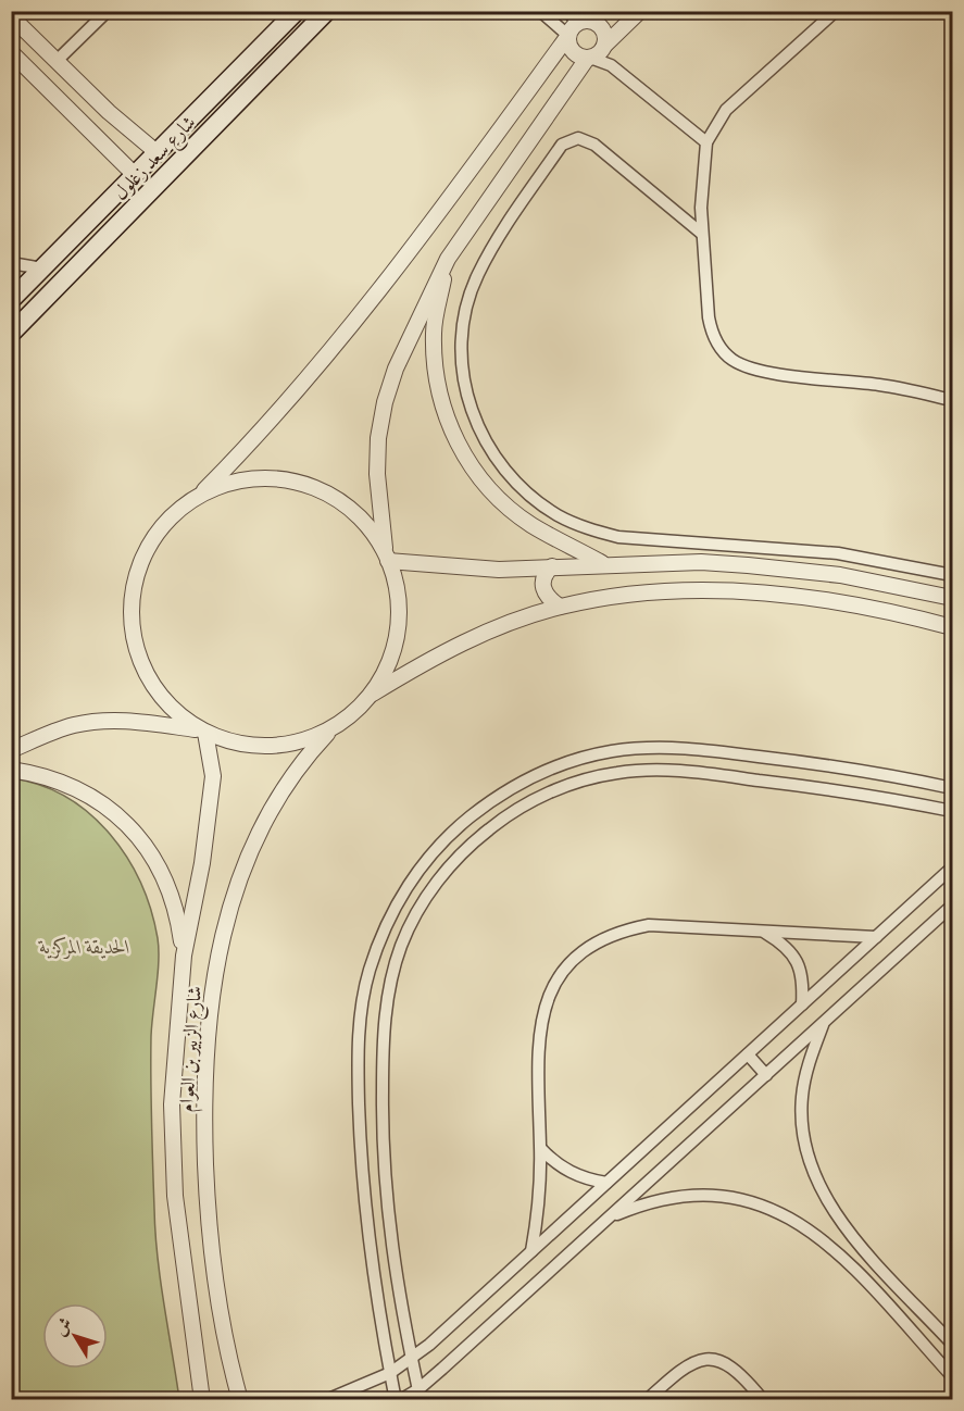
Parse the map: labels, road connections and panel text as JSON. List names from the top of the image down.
{
  "streets": {
    "main road": ["شارع سعد زغلول"],
    "street": ["شارع الزبير بن العوام"]
  },
  "parks": ["الحديقة المركزية"],
  "north": "top left"
}
